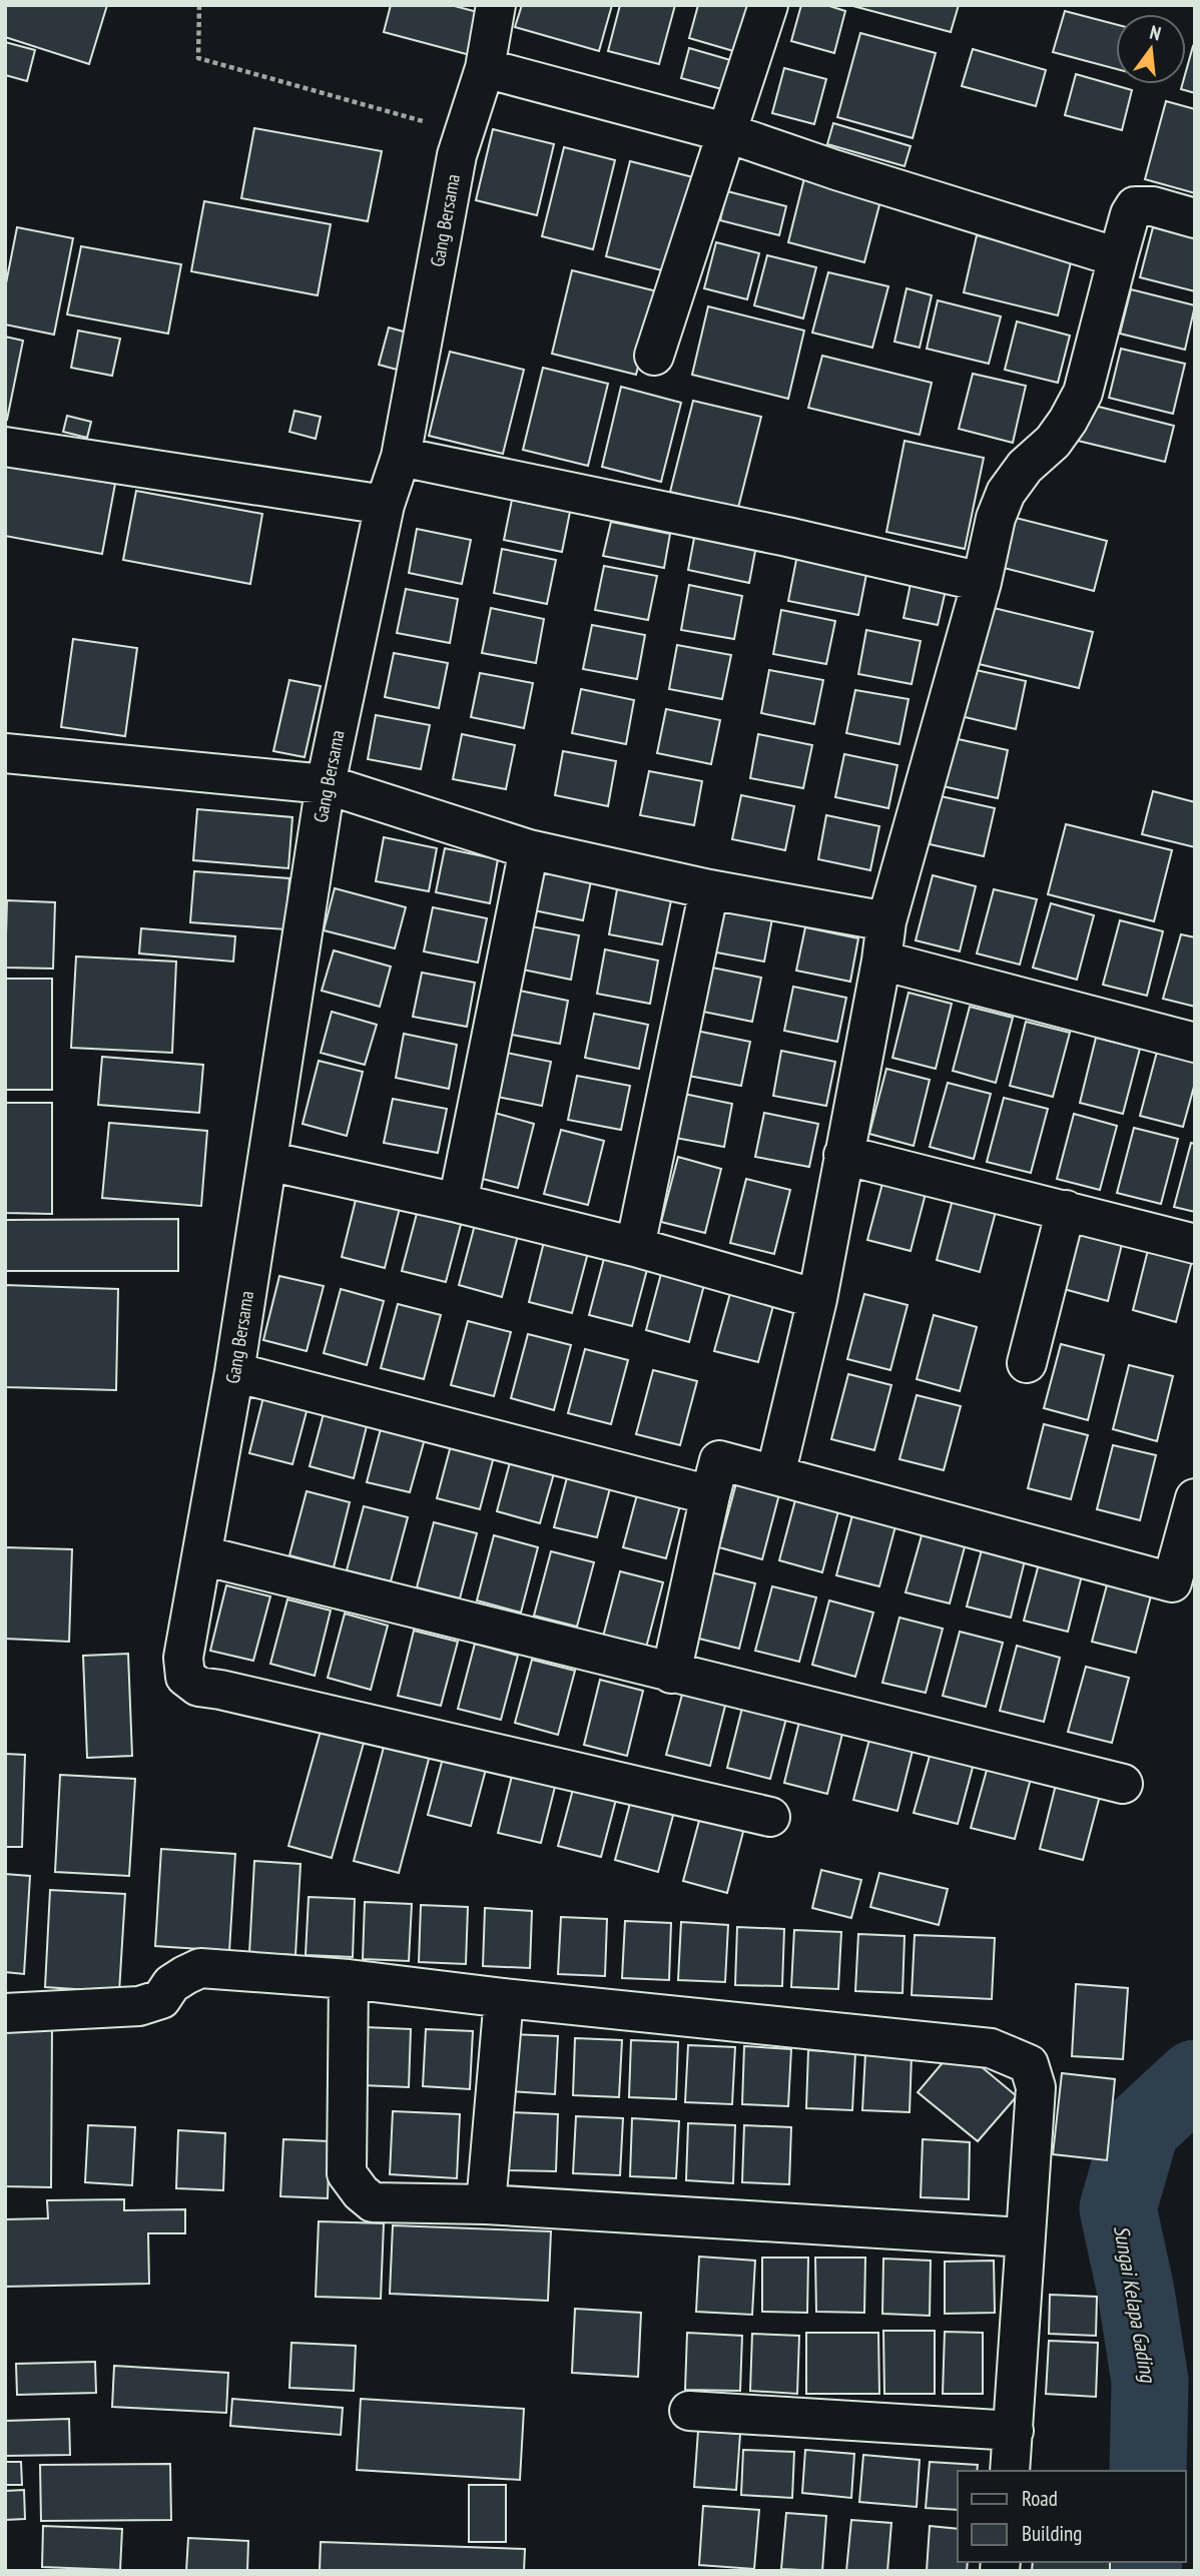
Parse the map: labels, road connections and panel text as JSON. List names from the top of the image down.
{
  "streets": {
    "street": ["Gang Bersama"]
  },
  "water": ["Sungai Kelapa Gading"],
  "legend": ["Road", "Building"],
  "north": "top"
}
